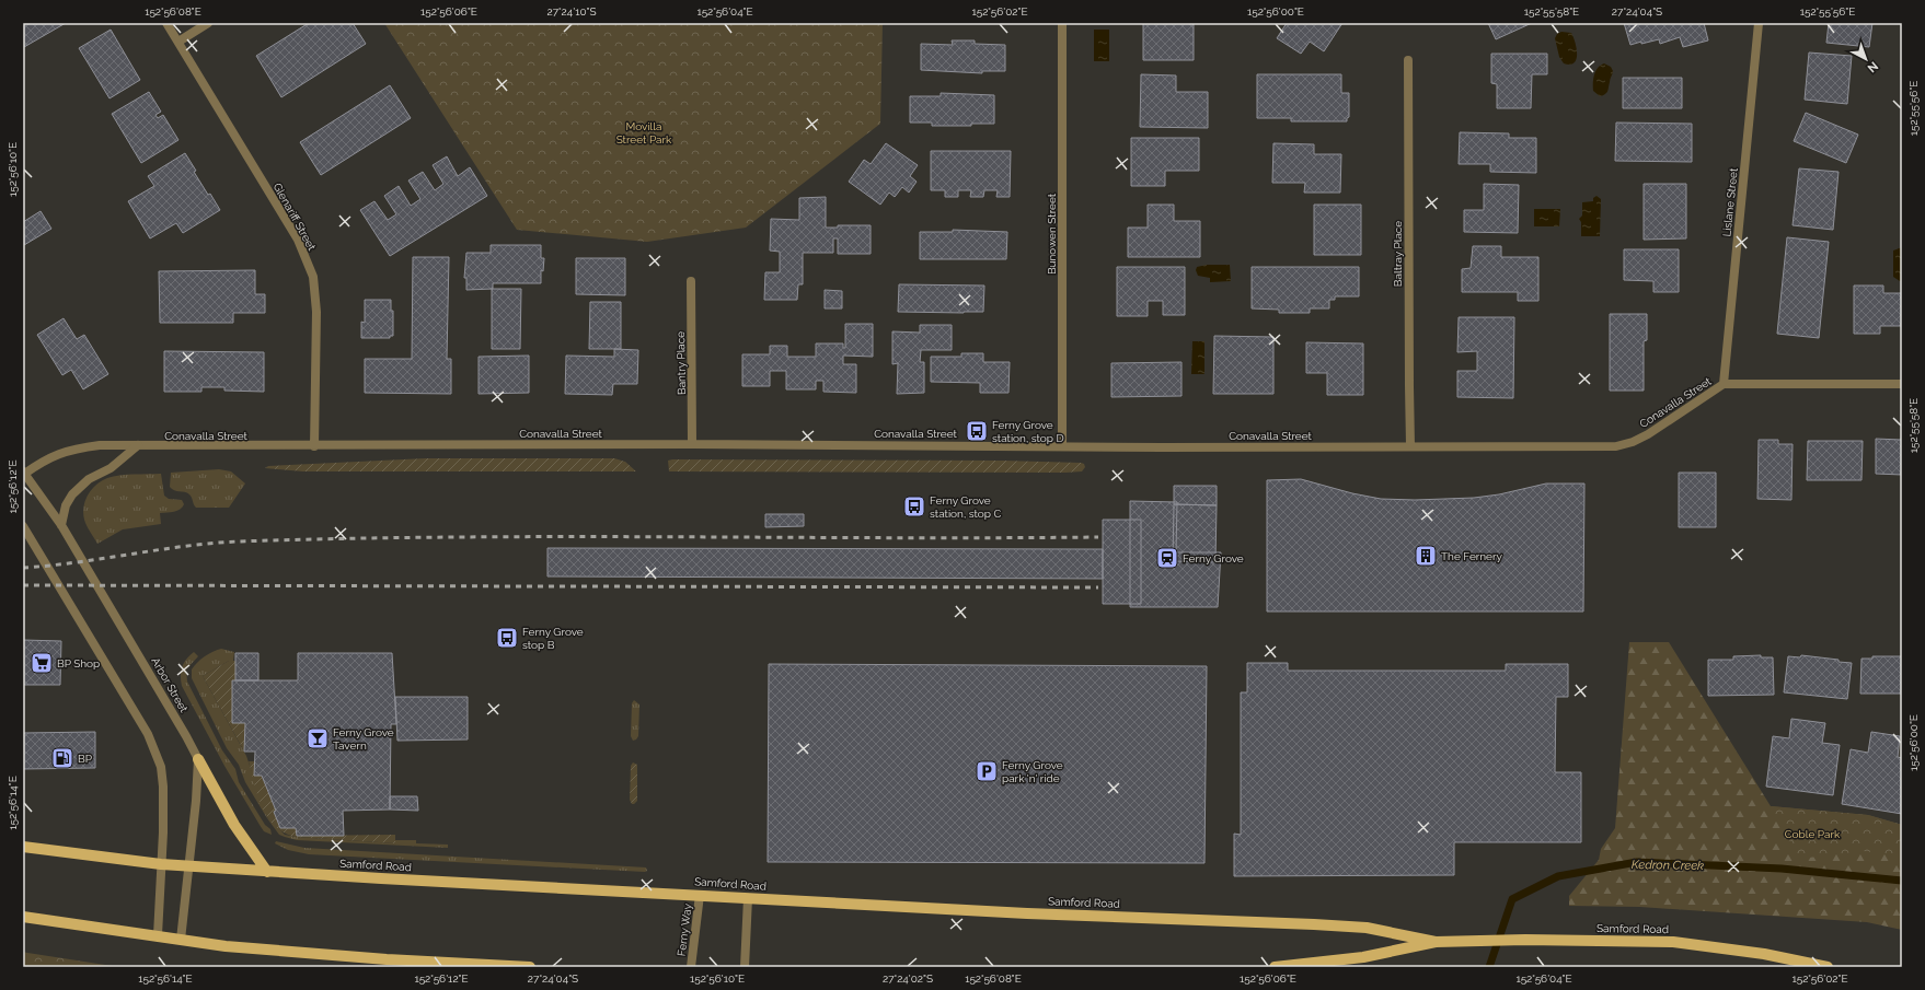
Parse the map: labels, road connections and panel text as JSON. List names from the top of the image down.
{
  "streets": {
    "main road": ["Samford Road"],
    "street": [
      "Lislane Street",
      "Glenariff Street",
      "Bunowen Street",
      "Baltray Place",
      "Bantry Place",
      "Conavalla Street",
      "Arbor Street",
      "Ferny Way"
    ]
  },
  "crossings": [
    ["Lislane Street", "Conavalla Street"],
    ["Glenariff Street", "Conavalla Street"],
    ["Bunowen Street", "Conavalla Street"],
    ["Baltray Place", "Conavalla Street"],
    ["Bantry Place", "Conavalla Street"],
    ["Conavalla Street", "Arbor Street"],
    ["Samford Road", "Ferny Way"]
  ],
  "water": ["Kedron Creek"],
  "parks": ["Movilla Street Park", "Coble Park"],
  "places": {
    "bus stop": ["Ferny Grove station, stop D", "Ferny Grove station, stop C", "Ferny Grove stop B"],
    "building": ["The Fernery"],
    "station": ["Ferny Grove"],
    "supermarket": ["BP Shop"],
    "bar": ["Ferny Grove Tavern"],
    "fuel station": ["BP"],
    "parking": ["Ferny Grove park 'n' ride"]
  },
  "north": "bottom right",
  "coordinates": [
    "152°56'08\"E",
    "152°56'06\"E",
    "27°24'10\"S",
    "152°56'04\"E",
    "152°56'02\"E",
    "152°56'00\"E",
    "152°55'58\"E",
    "27°24'04\"S",
    "152°55'56\"E",
    "152°56'10\"E",
    "152°56'12\"E",
    "152°56'14\"E",
    "27°24'02\"S"
  ]
}
